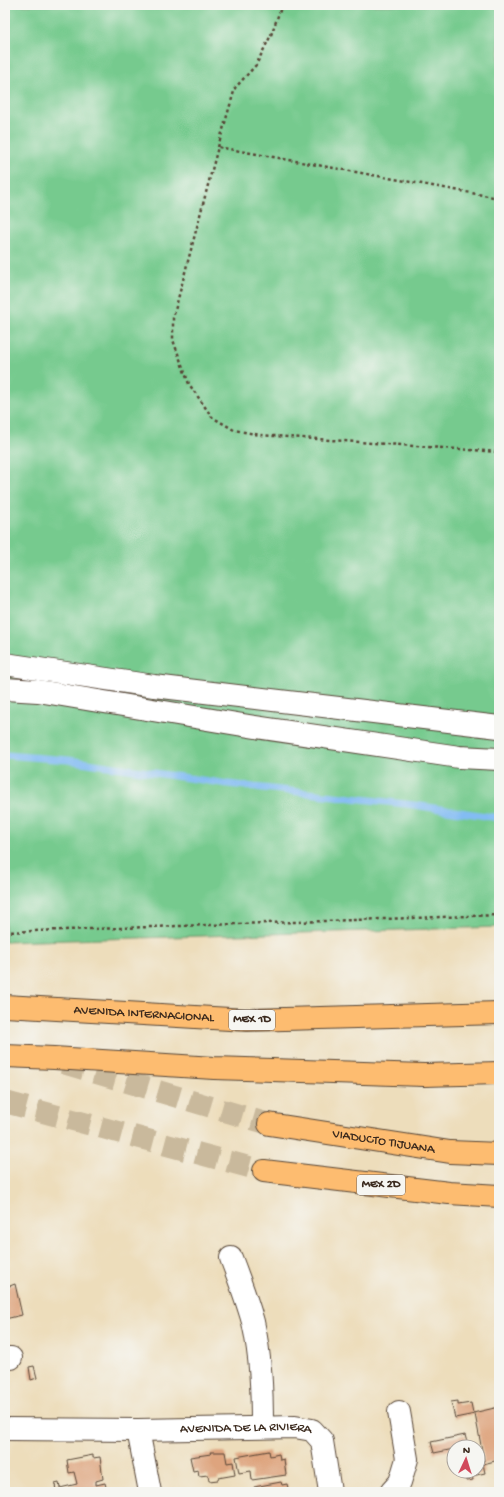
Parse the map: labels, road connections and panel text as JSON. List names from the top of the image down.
{
  "streets": {
    "highway": [
      "AVENIDA INTERNACIONAL",
      "MEX 1D",
      "VIADUCTO TIJUANA",
      "MEX 2D"
    ],
    "street": ["AVENIDA DE LA RIVIERA"]
  },
  "north": "top"
}
